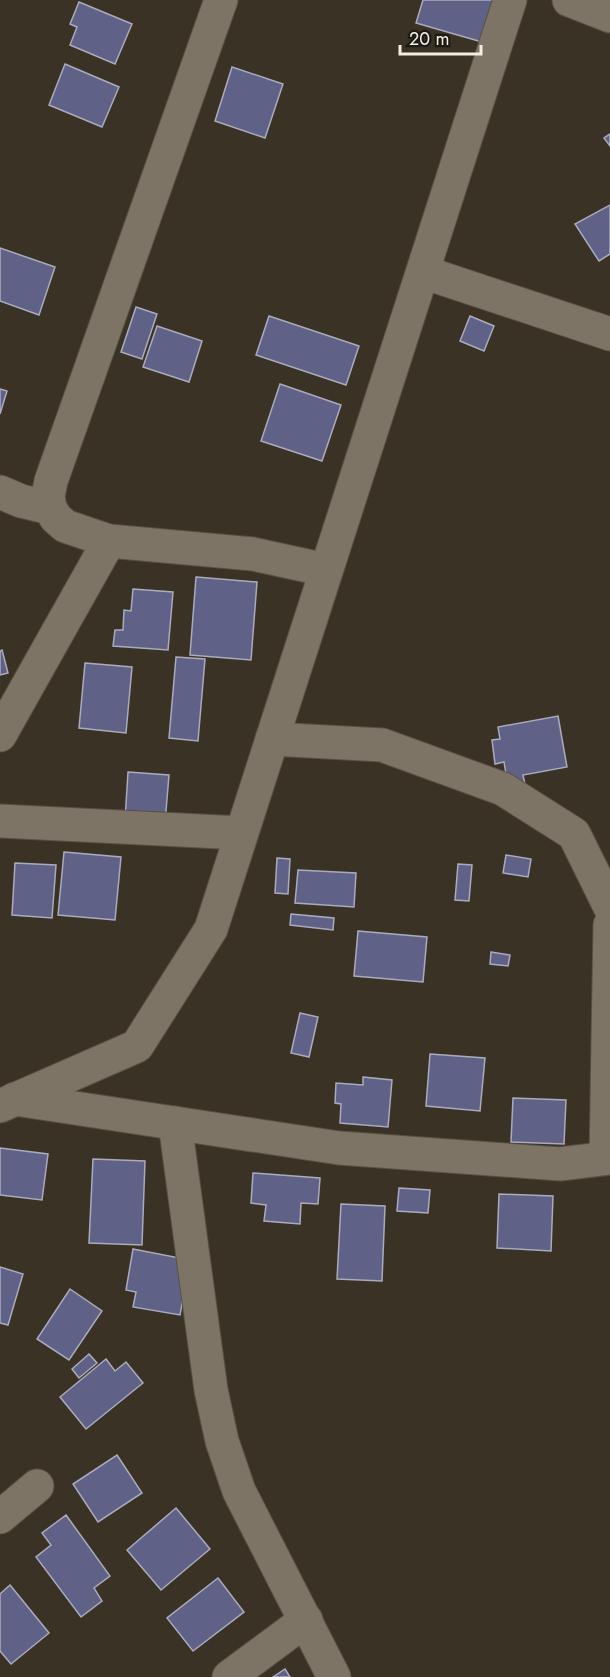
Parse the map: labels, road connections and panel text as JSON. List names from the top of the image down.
{
  "scale_bar": "20 m"
}
